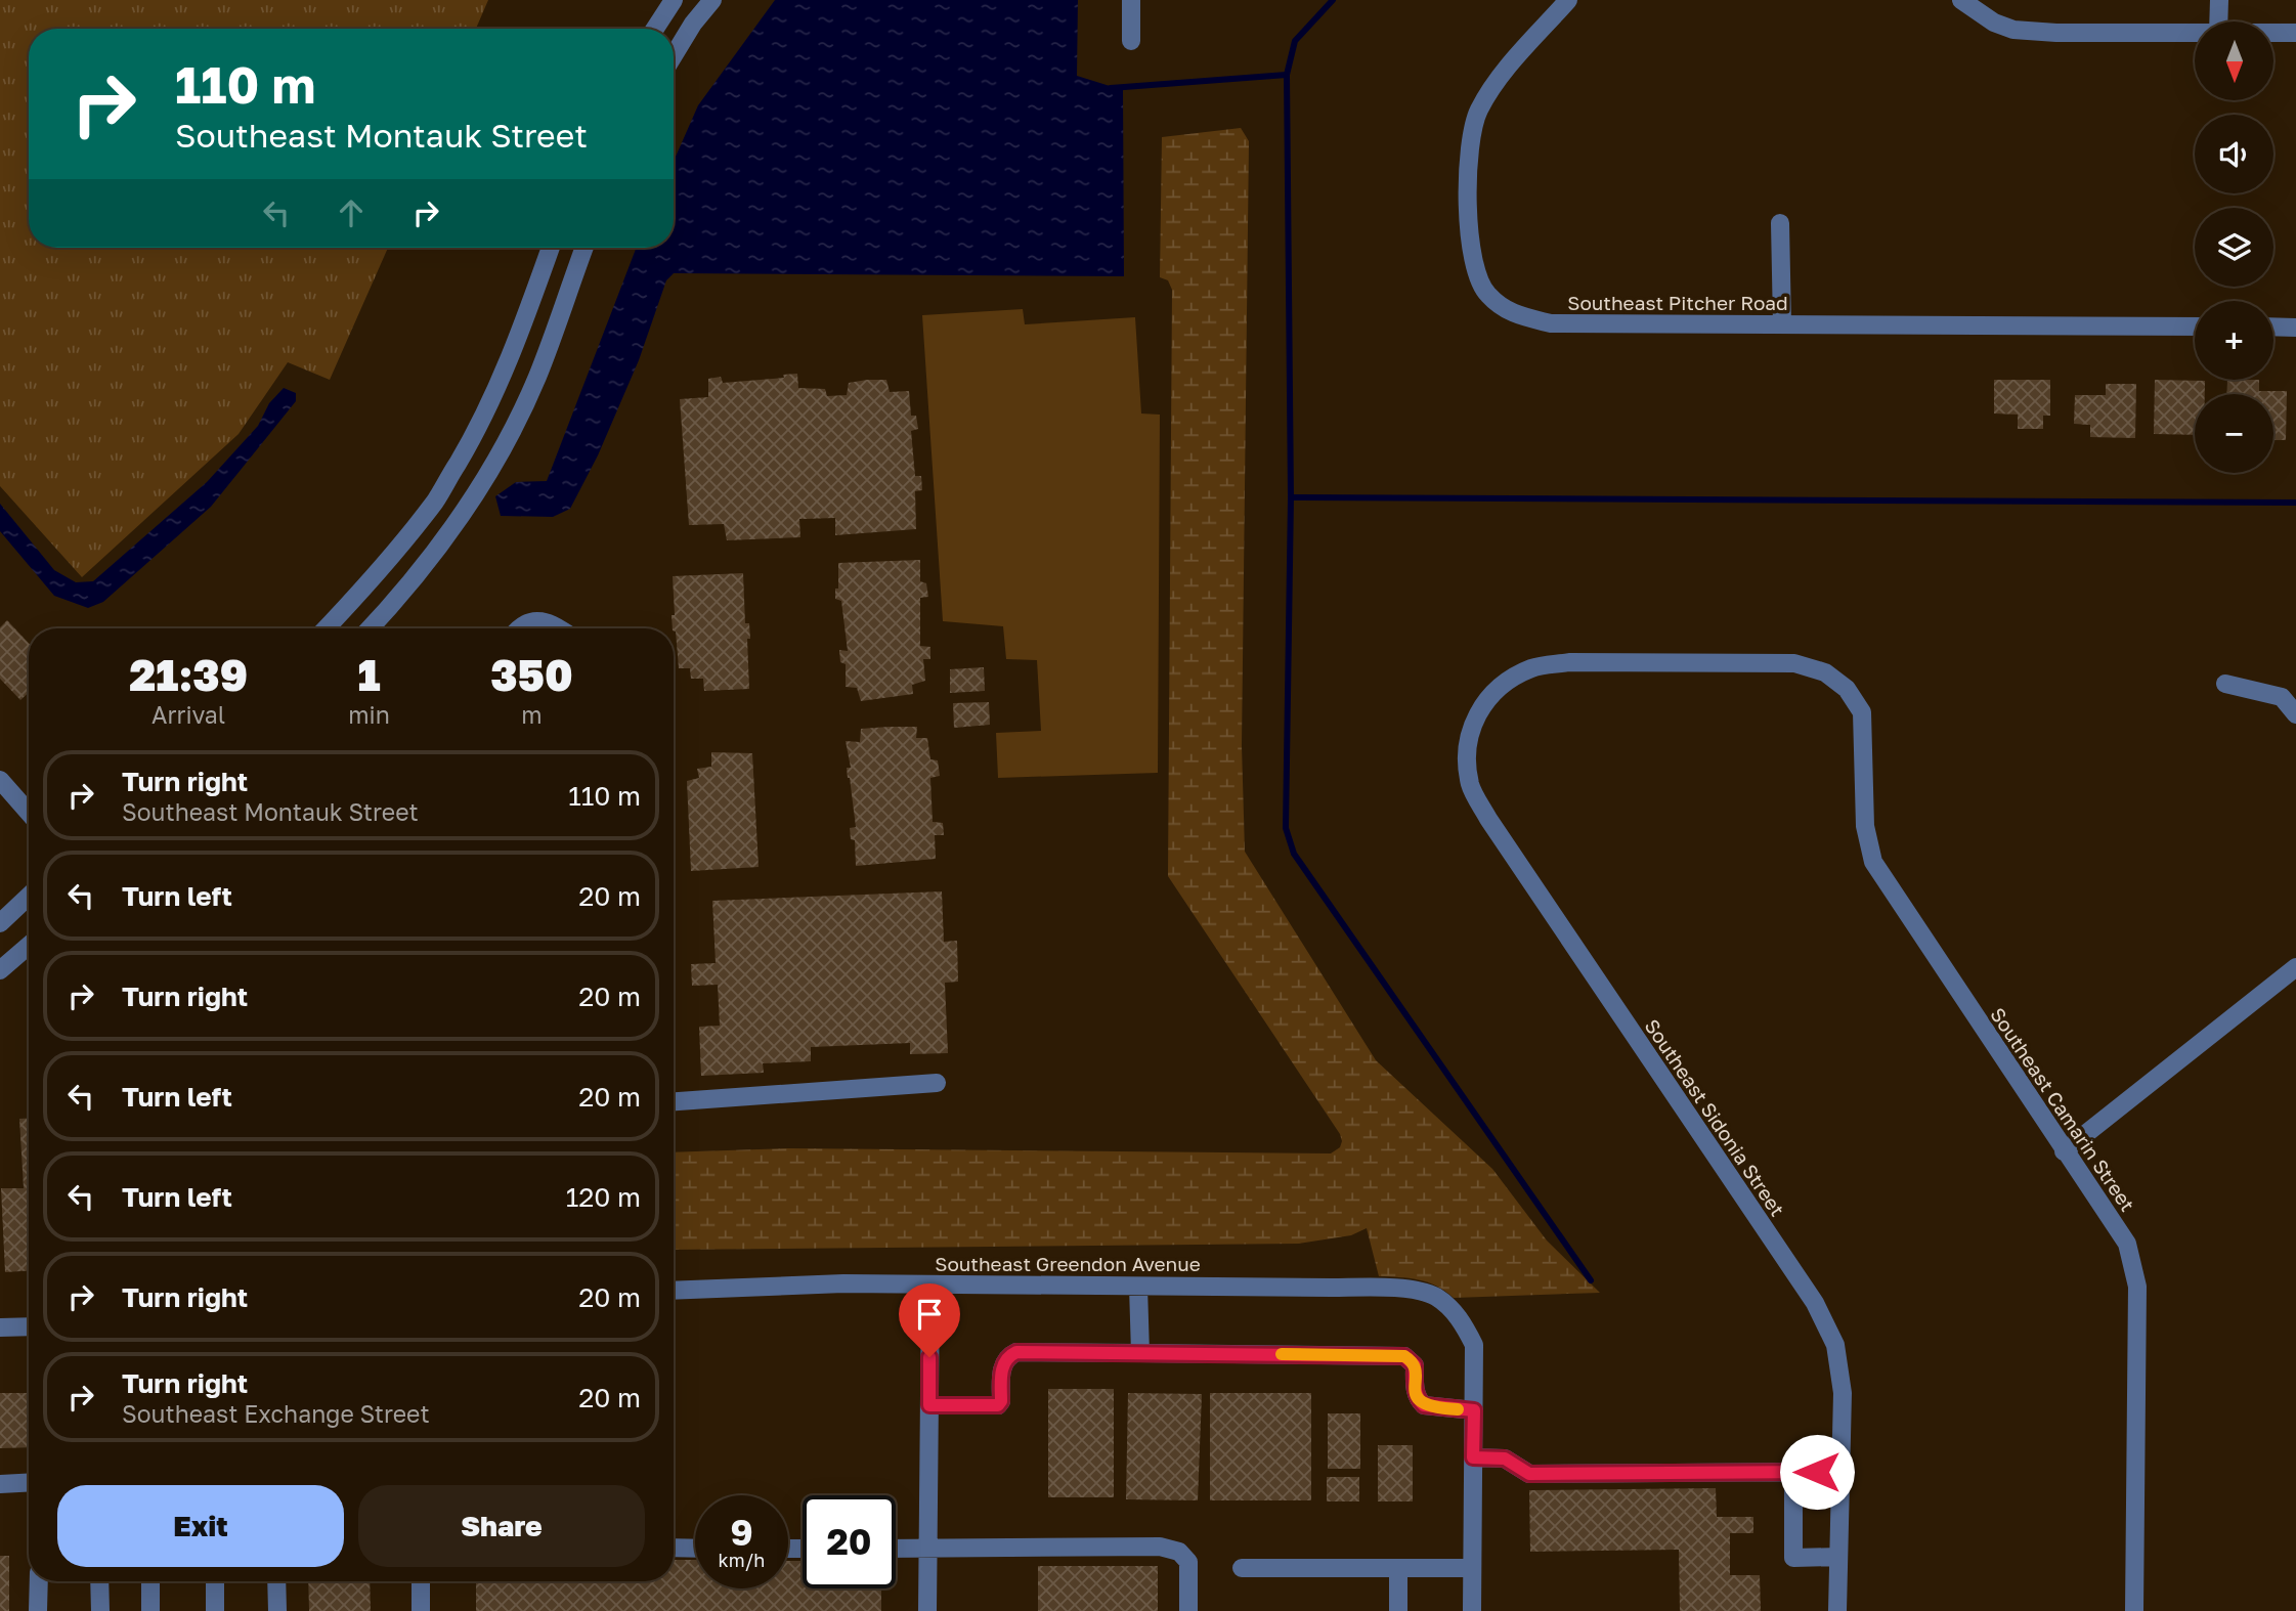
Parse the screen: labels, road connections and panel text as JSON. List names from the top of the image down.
{
  "streets": {
    "street": [
      "Southeast Pitcher Road",
      "Southeast Camarin Street",
      "Southeast Sidonia Street",
      "Southeast Greendon Avenue"
    ]
  },
  "crossings": [
    ["Southeast Camarin Street", "Southeast Sidonia Street"]
  ],
  "north": "bottom",
  "page": {
    "map_buttons": ["+", "−"],
    "turn": ["110 m", "Southeast Montauk Street"],
    "eta": [
      "21:39",
      "Arrival",
      "1",
      "min",
      "350",
      "m"
    ],
    "list": [
      {
        "name": "Turn right",
        "note": "Southeast Montauk Street",
        "value": "110 m"
      },
      {
        "name": "Turn left",
        "value": "20 m"
      },
      {
        "name": "Turn right",
        "value": "20 m"
      },
      {
        "name": "Turn left",
        "value": "20 m"
      },
      {
        "name": "Turn left",
        "value": "120 m"
      },
      {
        "name": "Turn right",
        "value": "20 m"
      },
      {
        "name": "Turn right",
        "note": "Southeast Exchange Street",
        "value": "20 m"
      }
    ],
    "buttons": ["Exit", "Share"],
    "speed": "9 km/h",
    "limit": "20"
  }
}
